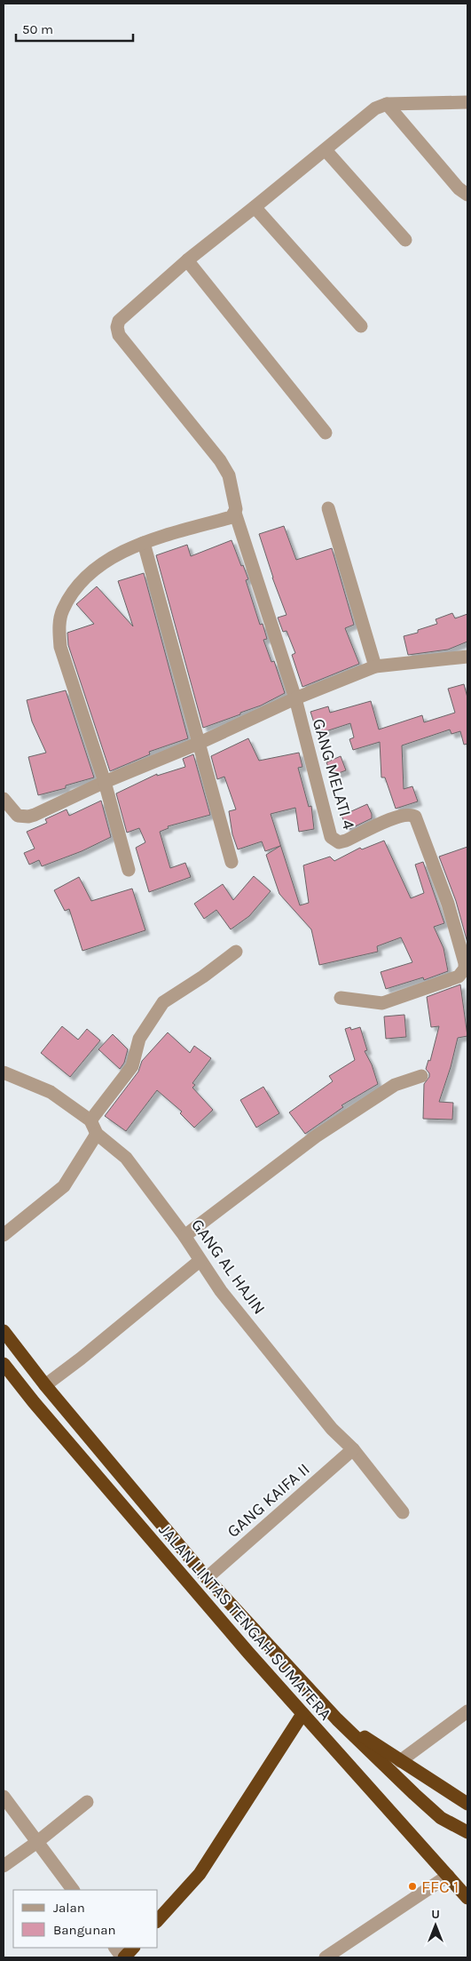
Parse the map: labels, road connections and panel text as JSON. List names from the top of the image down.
{
  "streets": {
    "highway": ["JALAN LINTAS TENGAH SUMATERA"],
    "street": ["GANG MELATI 4", "GANG AL HAJIN", "GANG KAIFA II"]
  },
  "crossings": [
    ["GANG AL HAJIN", "GANG KAIFA II"],
    ["GANG KAIFA II", "JALAN LINTAS TENGAH SUMATERA"]
  ],
  "places": ["FFC 1"],
  "legend": ["Jalan", "Bangunan"],
  "scale_bar": "50 m",
  "north": "top"
}
